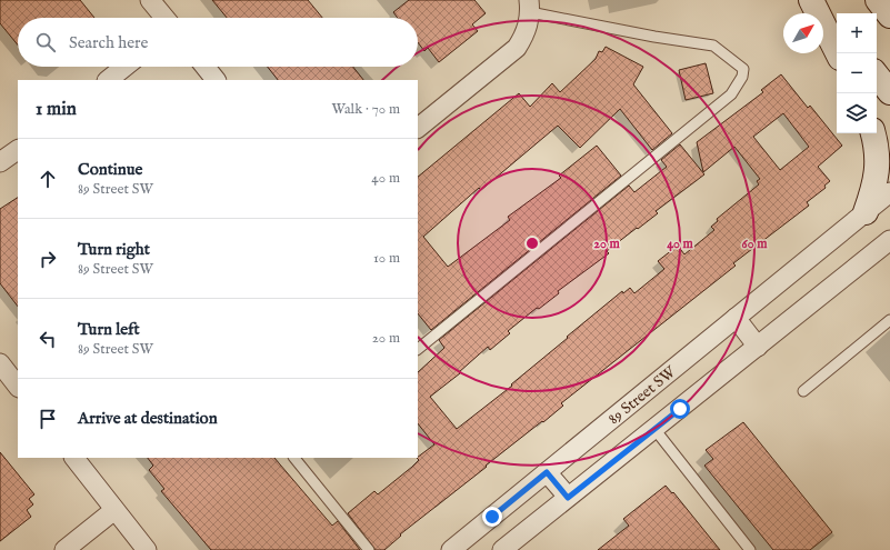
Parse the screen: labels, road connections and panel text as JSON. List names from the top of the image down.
{
  "streets": {
    "street": ["89 Street SW"]
  },
  "north": "top right",
  "page": {
    "map_buttons": ["+", "−"],
    "search": "Search here",
    "heading": ["1 min", "Walk · 70 m"],
    "list": [
      ["Continue", "89 Street SW", "40 m"],
      ["Turn right", "89 Street SW", "10 m"],
      ["Turn left", "89 Street SW", "20 m"],
      "Arrive at destination"
    ]
  },
  "rings": ["20 m", "40 m", "60 m"]
}
